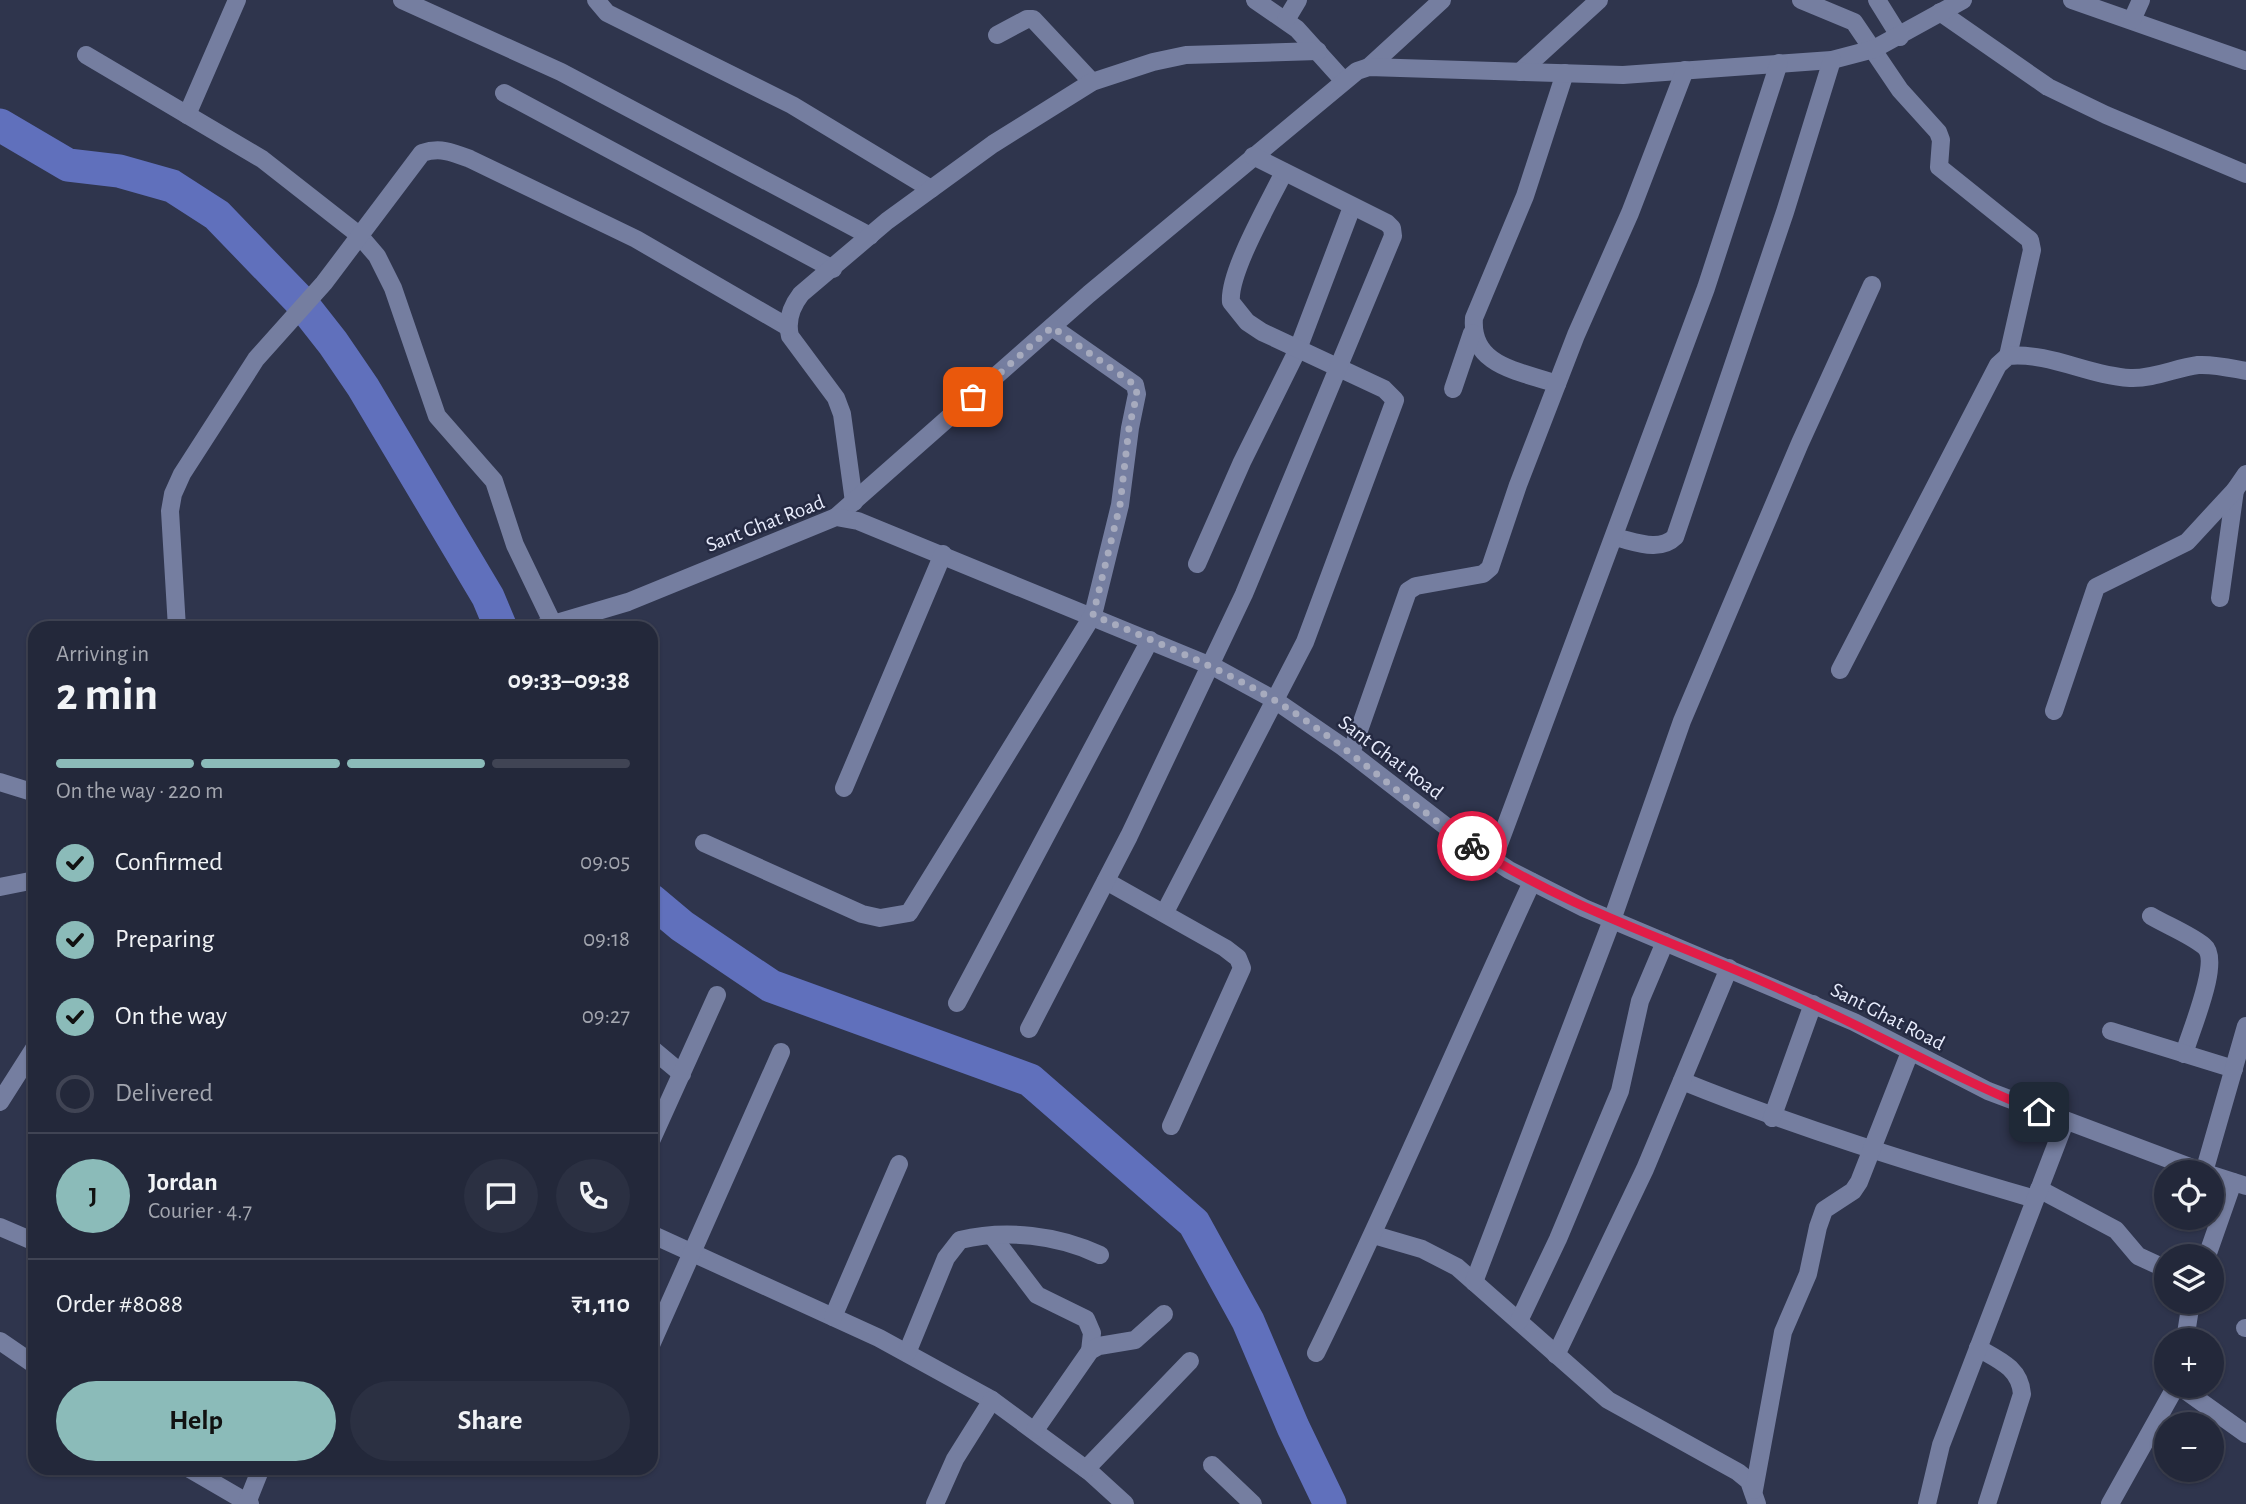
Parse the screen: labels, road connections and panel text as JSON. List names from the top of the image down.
{
  "streets": {
    "street": ["Sant Ghat Road"]
  },
  "page": {
    "heading": ["2 min", "Arriving in", "09:33–09:38"],
    "panel": [
      "Jordan",
      "Courier · 4.7",
      "Order #8088",
      "₹1,110"
    ],
    "bar": "On the way · 220 m",
    "list": [
      ["Confirmed", "09:05"],
      ["Preparing", "09:18"],
      ["On the way", "09:27"],
      "Delivered"
    ],
    "round": "J",
    "map_buttons": ["+", "−"],
    "buttons": ["Help", "Share"]
  }
}
